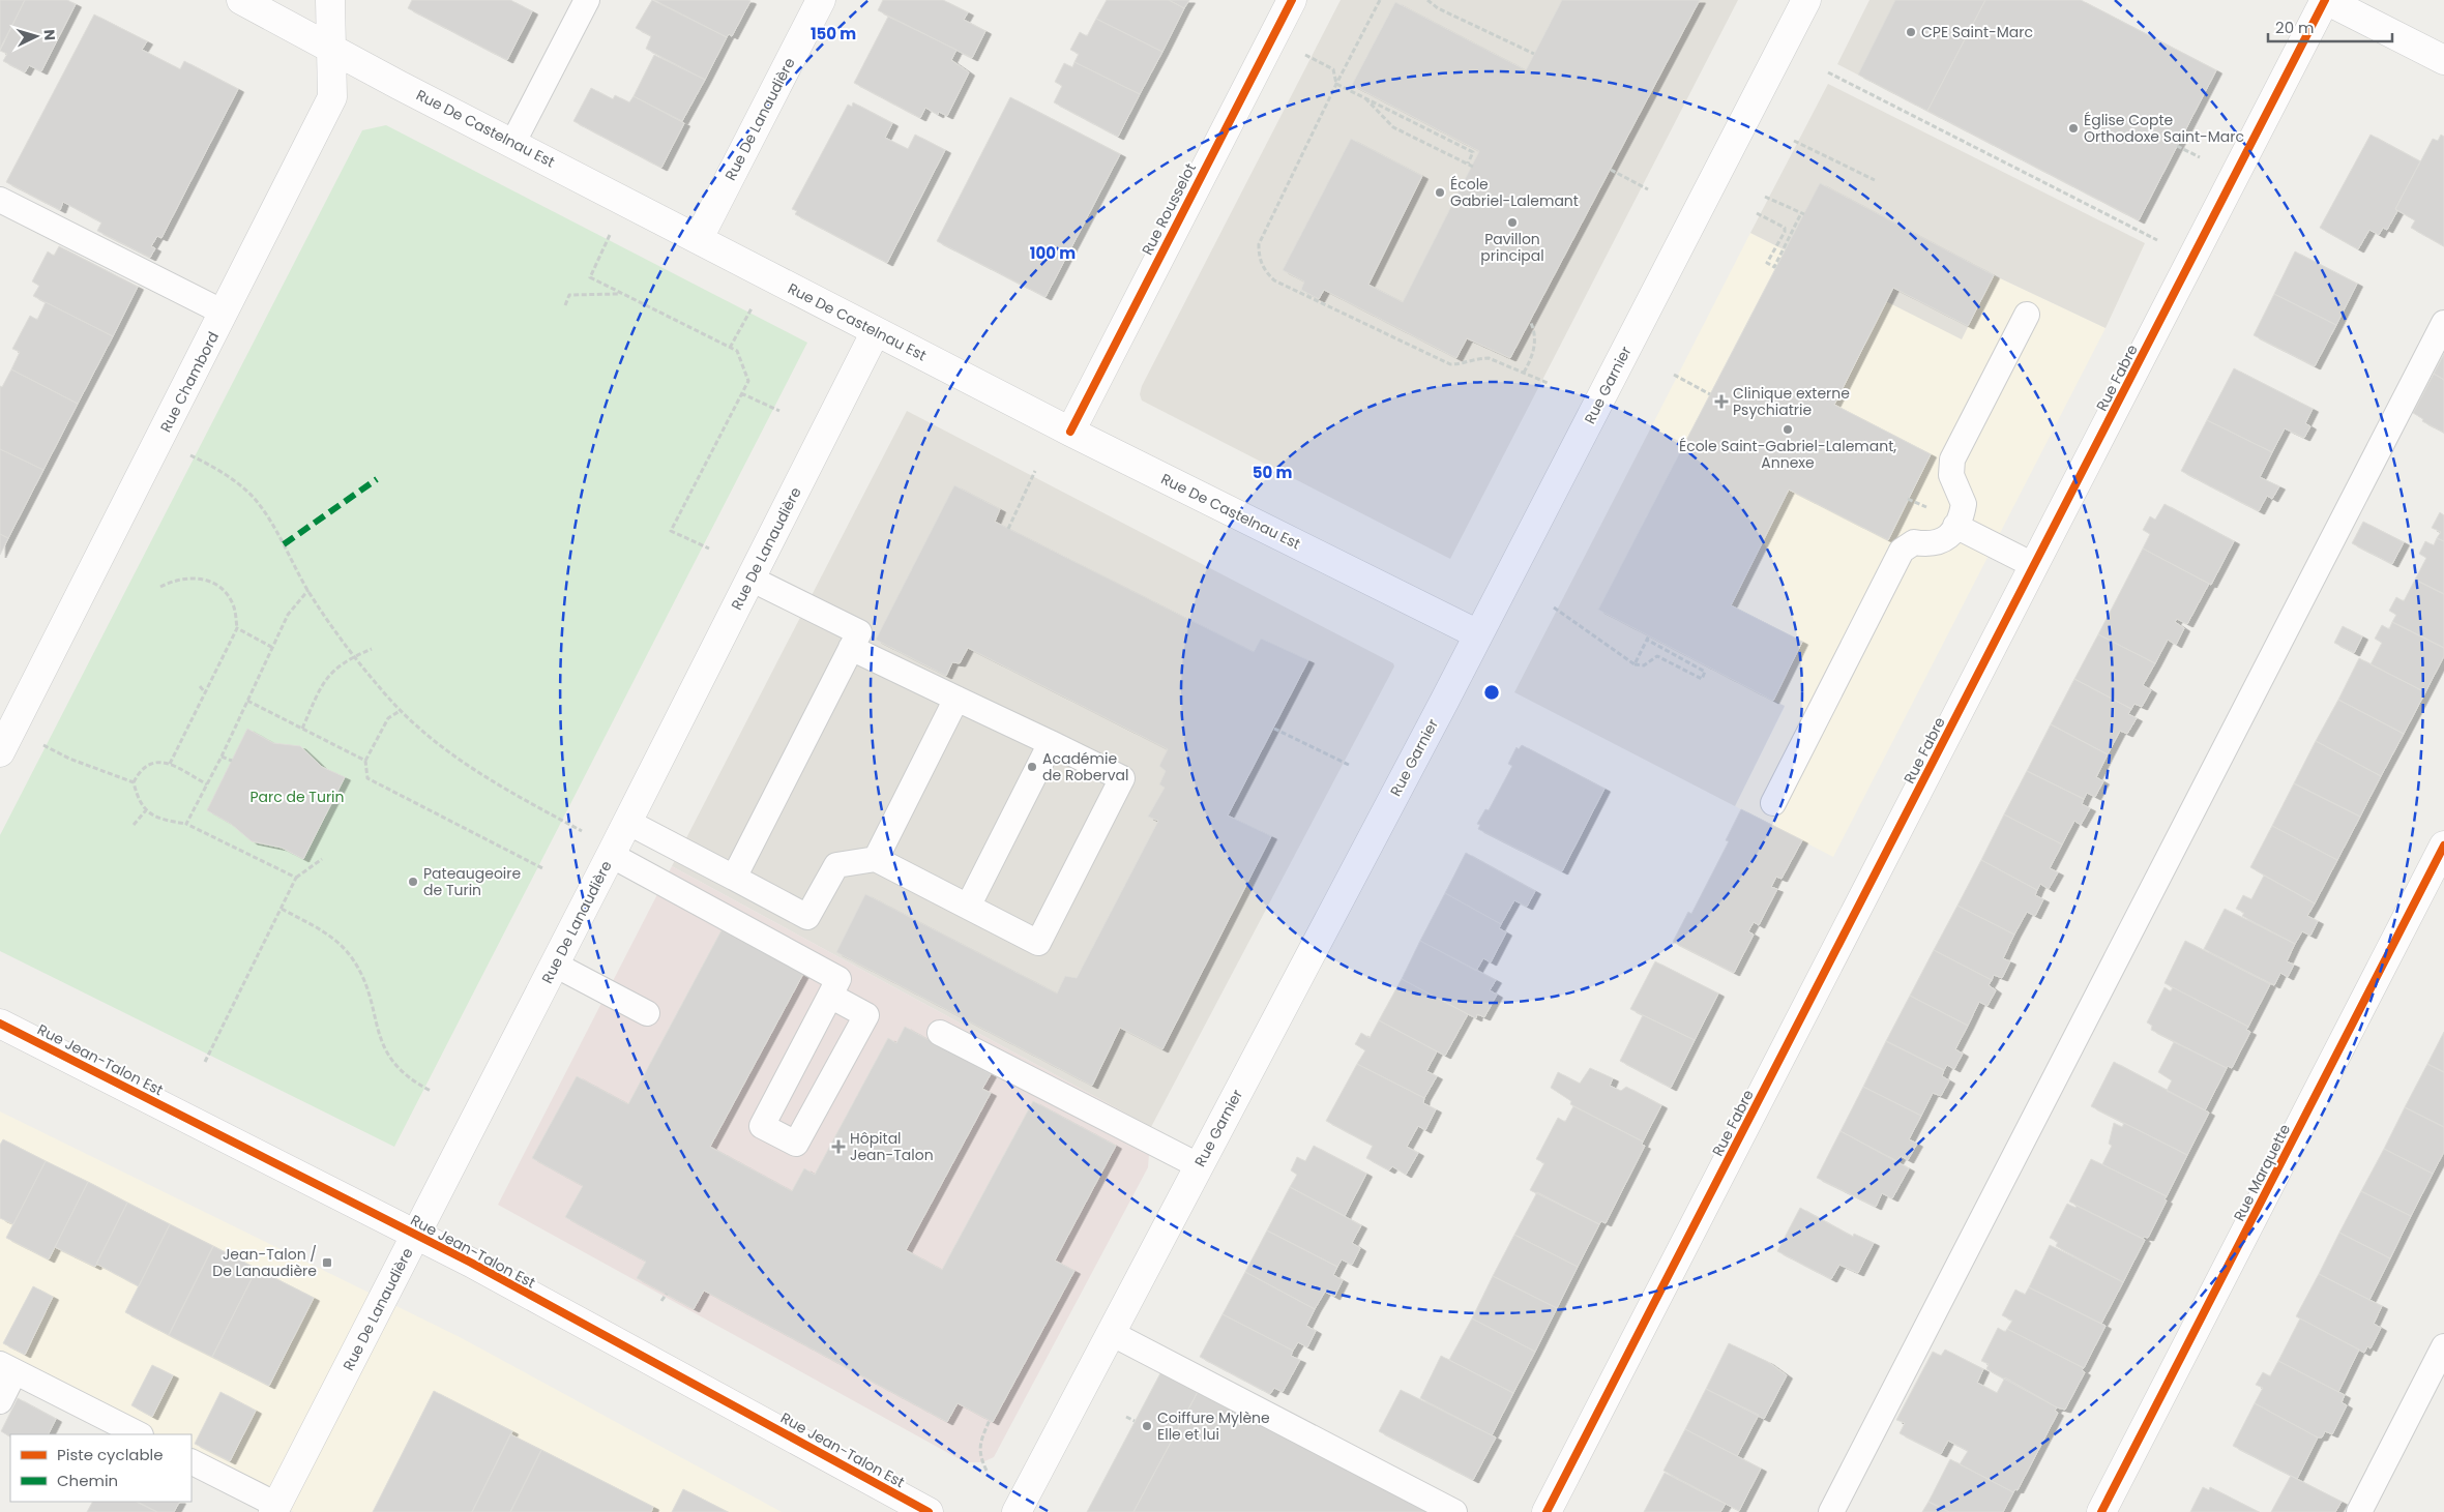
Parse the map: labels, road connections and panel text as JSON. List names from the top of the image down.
{
  "streets": {
    "street": [
      "Rue De Lanaudière",
      "Rue De Castelnau Est",
      "Rue Rousselot",
      "Rue Fabre",
      "Rue Chambord",
      "Rue Garnier",
      "Rue Jean-Talon Est",
      "Rue Marquette"
    ]
  },
  "crossings": [
    ["Rue De Lanaudière", "Rue De Castelnau Est"],
    ["Rue De Lanaudière", "Rue Jean-Talon Est"],
    ["Rue De Castelnau Est", "Rue Rousselot"],
    ["Rue De Castelnau Est", "Rue Chambord"],
    ["Rue De Castelnau Est", "Rue Garnier"]
  ],
  "parks": ["Parc de Turin"],
  "places": {
    "other": [
      "CPE Saint-Marc",
      "Église Copte Orthodoxe Saint-Marc",
      "École Gabriel-Lalemant",
      "Pavillon principal",
      "École Saint-Gabriel-Lalemant, Annexe",
      "Académie de Roberval",
      "Pateaugeoire de Turin",
      "Coiffure Mylène Elle et lui"
    ],
    "health": ["Clinique externe Psychiatrie", "Hôpital Jean-Talon"],
    "transit": ["Jean-Talon / De Lanaudière"]
  },
  "legend": ["Piste cyclable", "Chemin"],
  "scale_bar": "20 m",
  "north": "right",
  "rings": ["150 m", "100 m", "50 m"]
}
